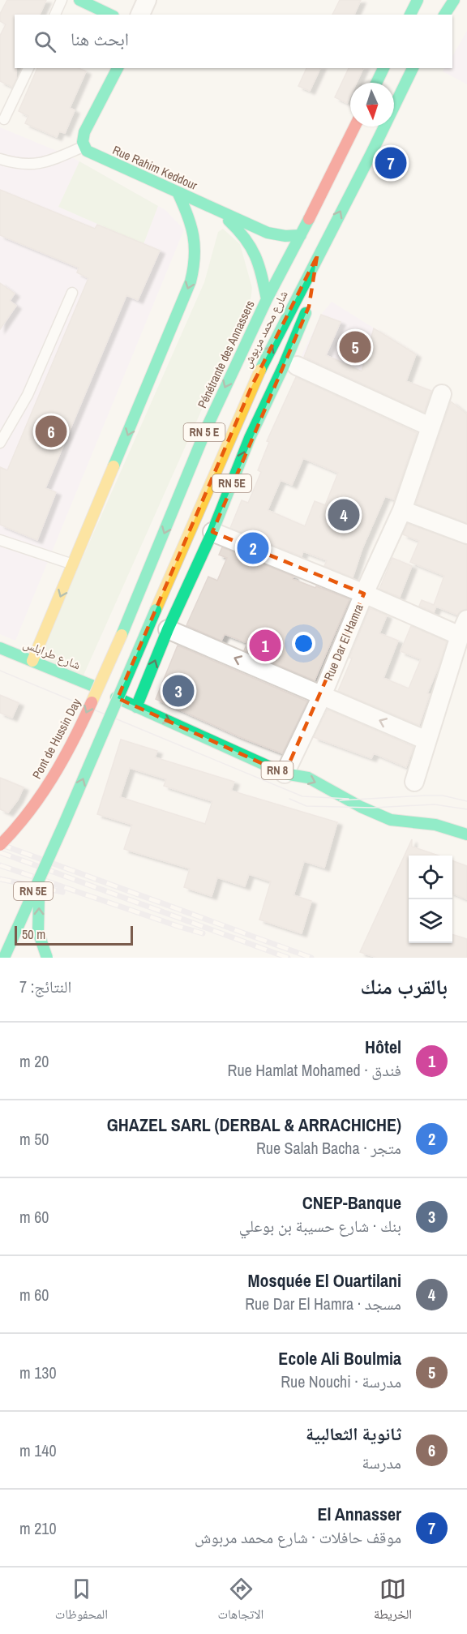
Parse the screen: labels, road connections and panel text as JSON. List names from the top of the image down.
{
  "streets": {
    "main road": [
      "Rue Rahim Keddour",
      "شارع محمد مربوش",
      "Pénétrante des Annassers",
      "RN 5 E",
      "RN 5E",
      "شارع طرابلس",
      "Pont de Hussin Day",
      "RN 8"
    ],
    "street": ["Rue Dar El Hamra"]
  },
  "crossings": [
    ["Rue Rahim Keddour", "Pénétrante des Annassers"],
    ["شارع محمد مربوش", "RN 5E"],
    ["Pénétrante des Annassers", "Pont de Hussin Day"],
    ["RN 5E", "شارع طرابلس"],
    ["RN 5E", "RN 8"],
    ["Rue Dar El Hamra", "RN 8"],
    ["شارع طرابلس", "RN 8"]
  ],
  "scale_bar": "50 m",
  "north": "bottom",
  "page": {
    "search": "ابحث هنا",
    "pins": [
      "7",
      "5",
      "6",
      "4",
      "2",
      "1",
      "3"
    ],
    "scale": "50 m",
    "heading": ["بالقرب منك", "النتائج: 7"],
    "list": [
      {
        "mark": "1",
        "name": "Hôtel",
        "note": "فندق · Rue Hamlat Mohamed",
        "value": "20 m"
      },
      {
        "mark": "2",
        "name": "GHAZEL SARL (DERBAL & ARRACHICHE)",
        "note": "متجر · Rue Salah Bacha",
        "value": "50 m"
      },
      {
        "mark": "3",
        "name": "CNEP-Banque",
        "note": "بنك · شارع حسيبة بن بوعلي",
        "value": "60 m"
      },
      {
        "mark": "4",
        "name": "Mosquée El Ouartilani",
        "note": "مسجد · Rue Dar El Hamra",
        "value": "60 m"
      },
      {
        "mark": "5",
        "name": "Ecole Ali Boulmia",
        "note": "مدرسة · Rue Nouchi",
        "value": "130 m"
      },
      {
        "mark": "6",
        "name": "ثانوية الثعالبية",
        "note": "مدرسة",
        "value": "140 m"
      },
      {
        "mark": "7",
        "name": "El Annasser",
        "note": "موقف حافلات · شارع محمد مربوش",
        "value": "210 m"
      }
    ],
    "nav": ["الخريطة", "الاتجاهات", "المحفوظات"]
  }
}
